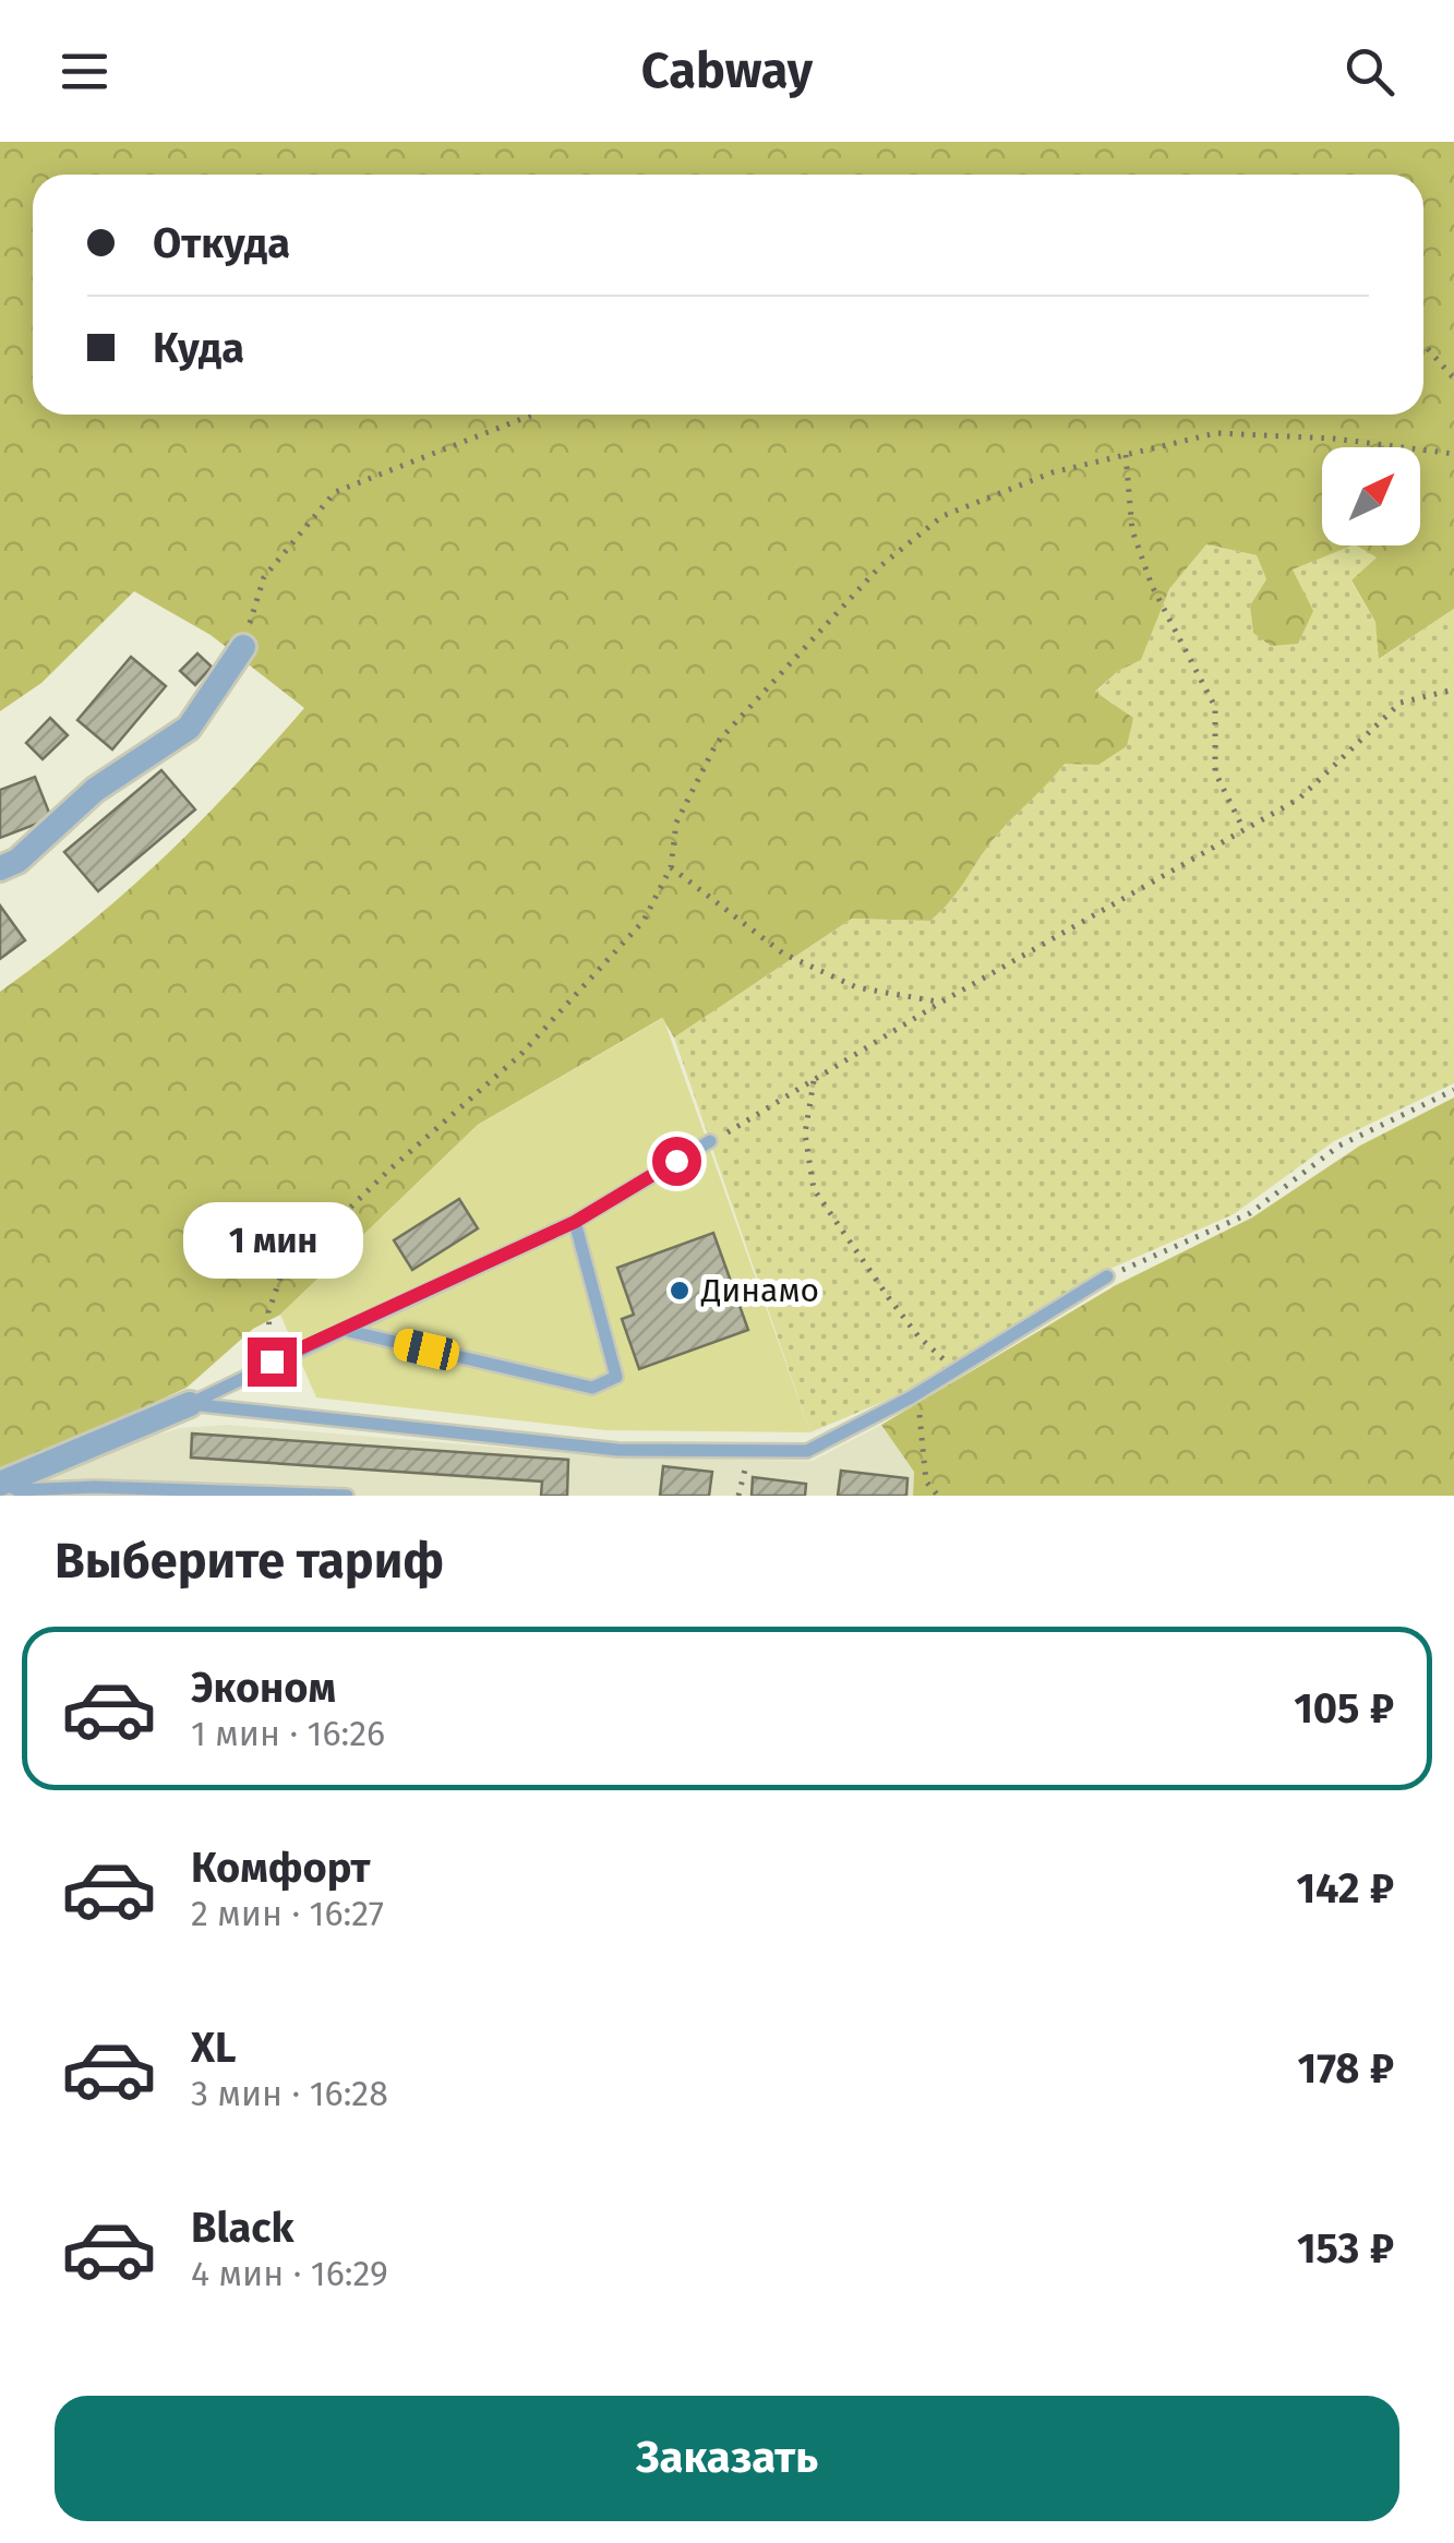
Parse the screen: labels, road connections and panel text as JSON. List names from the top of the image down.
{
  "places": ["Динамо"],
  "north": "top right",
  "page": {
    "header": "Cabway",
    "banner": ["Откуда", "Куда"],
    "bubble": "1 мин",
    "heading": "Выберите тариф",
    "list": [
      {
        "name": "Эконом",
        "note": "1 мин · 16:26",
        "value": "105 ₽"
      },
      {
        "name": "Комфорт",
        "note": "2 мин · 16:27",
        "value": "142 ₽"
      },
      {
        "name": "XL",
        "note": "3 мин · 16:28",
        "value": "178 ₽"
      },
      {
        "name": "Black",
        "note": "4 мин · 16:29",
        "value": "153 ₽"
      }
    ],
    "buttons": "Заказать"
  }
}
